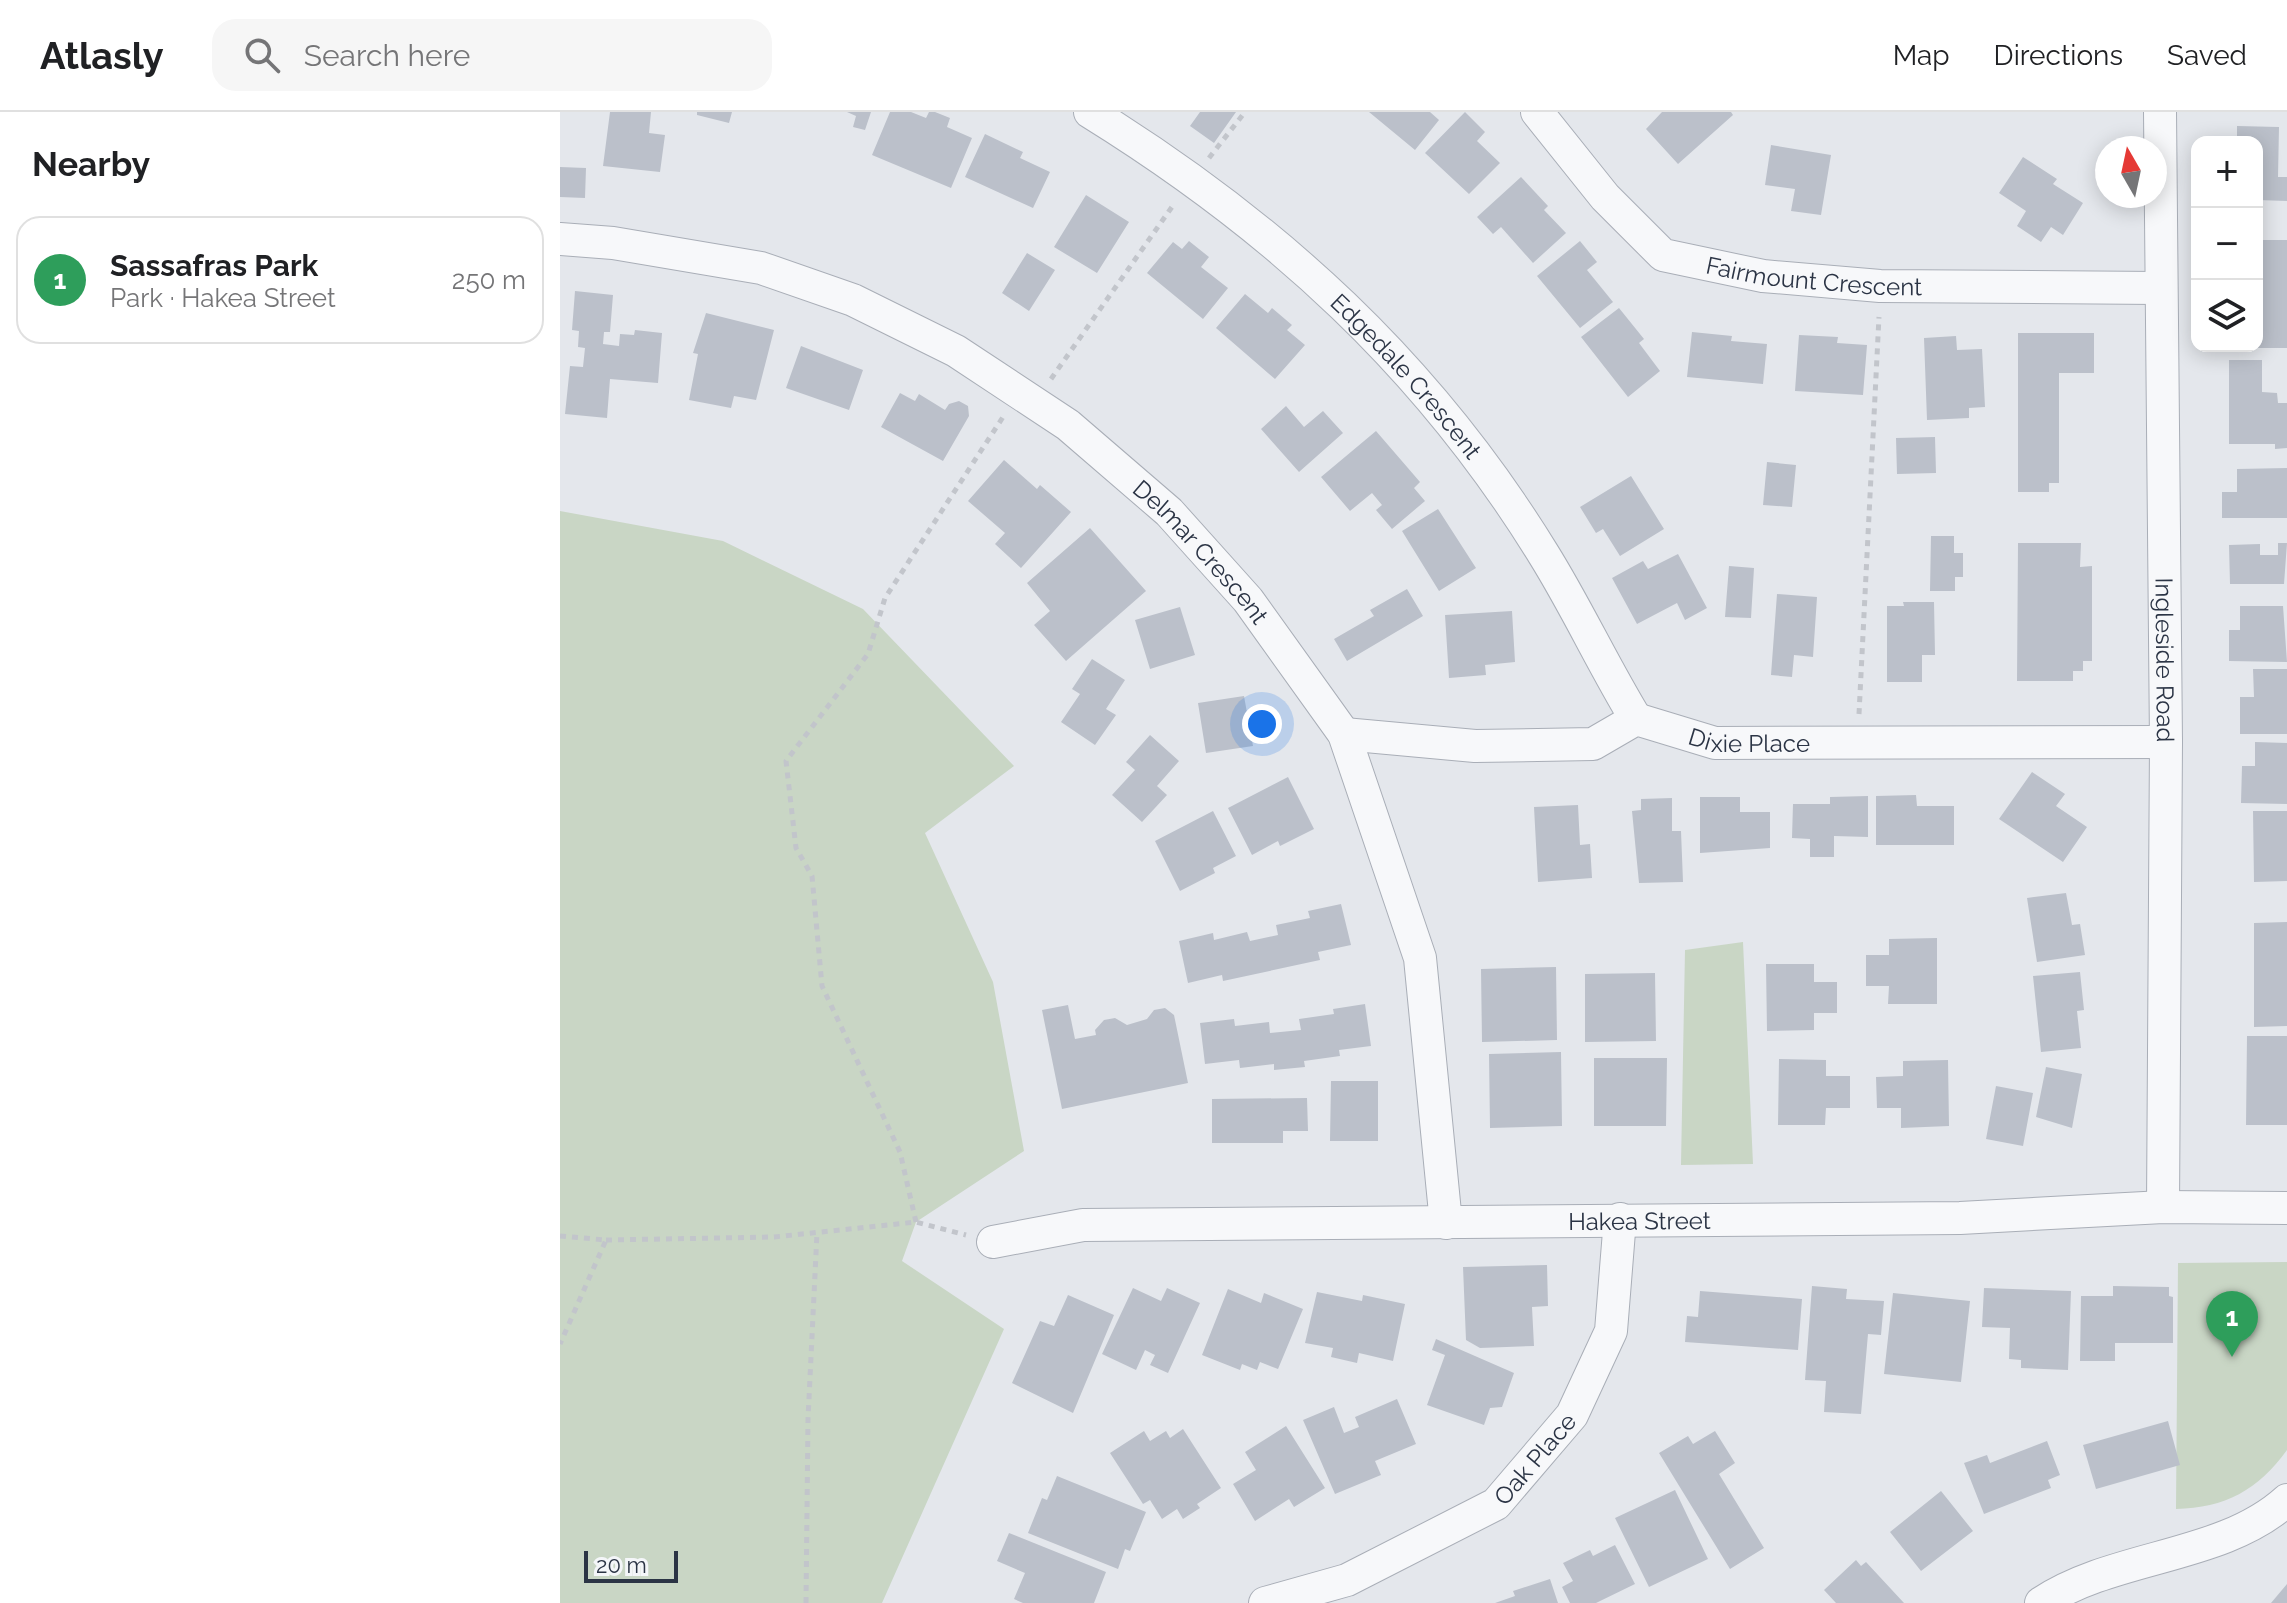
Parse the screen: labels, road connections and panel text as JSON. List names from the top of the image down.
{
  "streets": {
    "street": [
      "Fairmount Crescent",
      "Edgedale Crescent",
      "Delmar Crescent",
      "Ingleside Road",
      "Dixie Place",
      "Hakea Street",
      "Oak Place"
    ]
  },
  "crossings": [
    ["Fairmount Crescent", "Ingleside Road"],
    ["Edgedale Crescent", "Dixie Place"],
    ["Delmar Crescent", "Hakea Street"],
    ["Ingleside Road", "Dixie Place"],
    ["Ingleside Road", "Hakea Street"],
    ["Hakea Street", "Oak Place"]
  ],
  "scale_bar": "20 m",
  "north": "top",
  "page": {
    "header": "Atlasly",
    "search": "Search here",
    "nav": ["Map", "Directions", "Saved"],
    "heading": "Nearby",
    "map_buttons": ["+", "−"],
    "list": [
      {
        "mark": "1",
        "name": "Sassafras Park",
        "note": "Park · Hakea Street",
        "value": "250 m"
      }
    ],
    "pins": "1",
    "scale": "20 m"
  }
}
